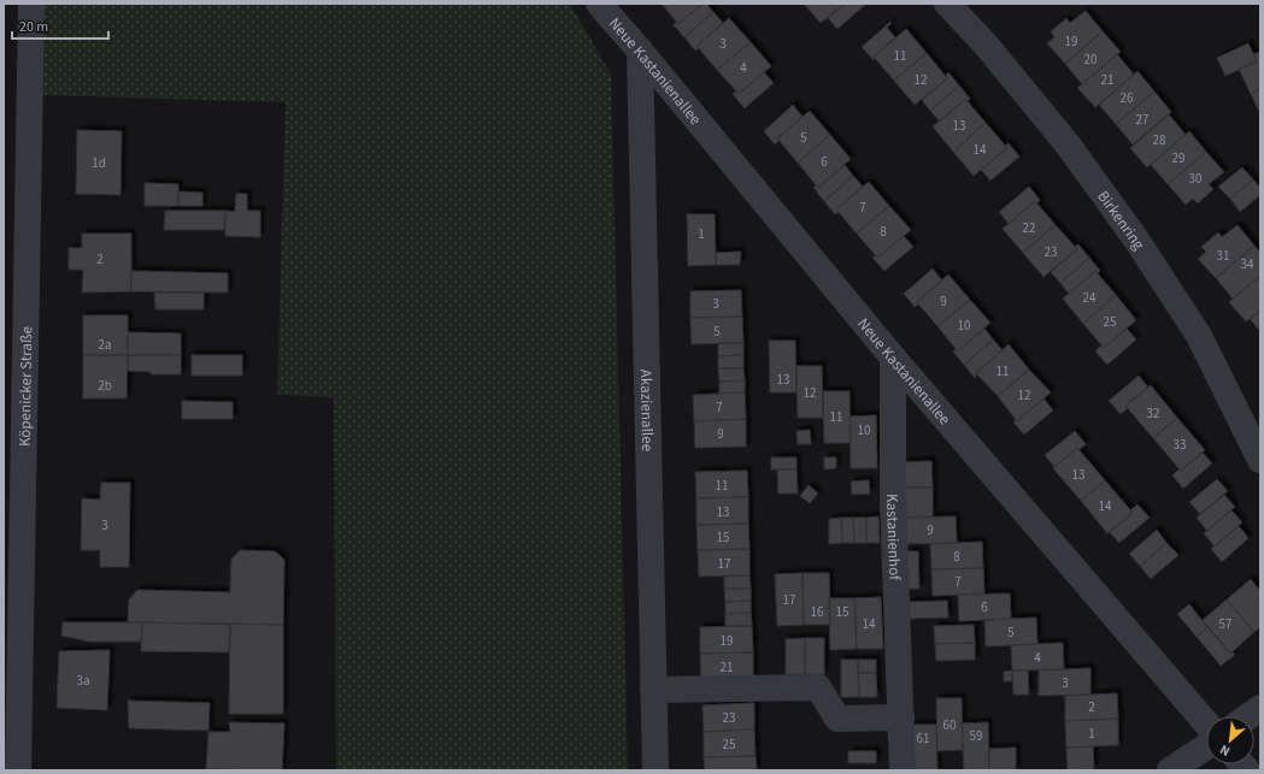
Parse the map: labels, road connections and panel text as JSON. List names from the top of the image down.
{
  "streets": {
    "street": [
      "Neue Kastanienallee",
      "Birkenring",
      "Köpenicker Straße",
      "Akazienallee",
      "Kastanienhof"
    ]
  },
  "crossings": [
    ["Neue Kastanienallee", "Akazienallee"],
    ["Neue Kastanienallee", "Kastanienhof"]
  ],
  "house_numbers": [
    "19",
    "3",
    "11",
    "20",
    "4",
    "12",
    "21",
    "26",
    "27",
    "13",
    "5",
    "28",
    "14",
    "29",
    "6",
    "1d",
    "30",
    "7",
    "22",
    "8",
    "1",
    "23",
    "31",
    "2",
    "34",
    "24",
    "9",
    "3",
    "25",
    "10",
    "5",
    "2a",
    "11",
    "13",
    "2b",
    "12",
    "12",
    "7",
    "32",
    "11",
    "10",
    "9",
    "33",
    "13",
    "11",
    "14",
    "13",
    "3",
    "9",
    "15",
    "8",
    "17",
    "7",
    "17",
    "6",
    "16",
    "15",
    "14",
    "57",
    "5",
    "19",
    "4",
    "21",
    "3a",
    "3",
    "2",
    "23",
    "60",
    "1",
    "59",
    "61",
    "25"
  ],
  "scale_bar": "20 m",
  "north": "bottom left"
}
